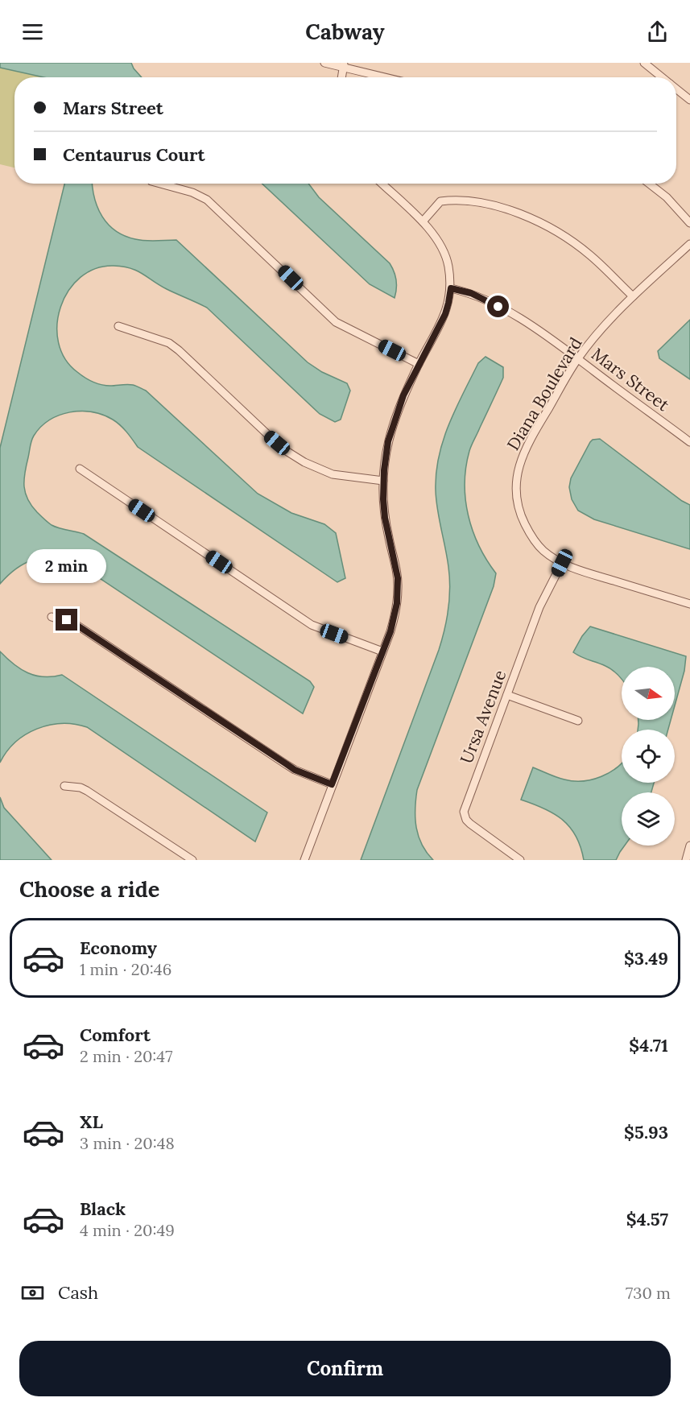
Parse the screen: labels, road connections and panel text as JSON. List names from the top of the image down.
{
  "streets": {
    "street": ["Mars Street", "Diana Boulevard", "Ursa Avenue"]
  },
  "crossings": [
    ["Mars Street", "Diana Boulevard"],
    ["Diana Boulevard", "Ursa Avenue"]
  ],
  "north": "right",
  "page": {
    "header": "Cabway",
    "banner": ["Mars Street", "Centaurus Court"],
    "bubble": "2 min",
    "heading": "Choose a ride",
    "list": [
      {
        "name": "Economy",
        "note": "1 min · 20:46",
        "value": "$3.49"
      },
      {
        "name": "Comfort",
        "note": "2 min · 20:47",
        "value": "$4.71"
      },
      {
        "name": "XL",
        "note": "3 min · 20:48",
        "value": "$5.93"
      },
      {
        "name": "Black",
        "note": "4 min · 20:49",
        "value": "$4.57"
      }
    ],
    "pay": ["Cash", "730 m"],
    "buttons": "Confirm"
  }
}
